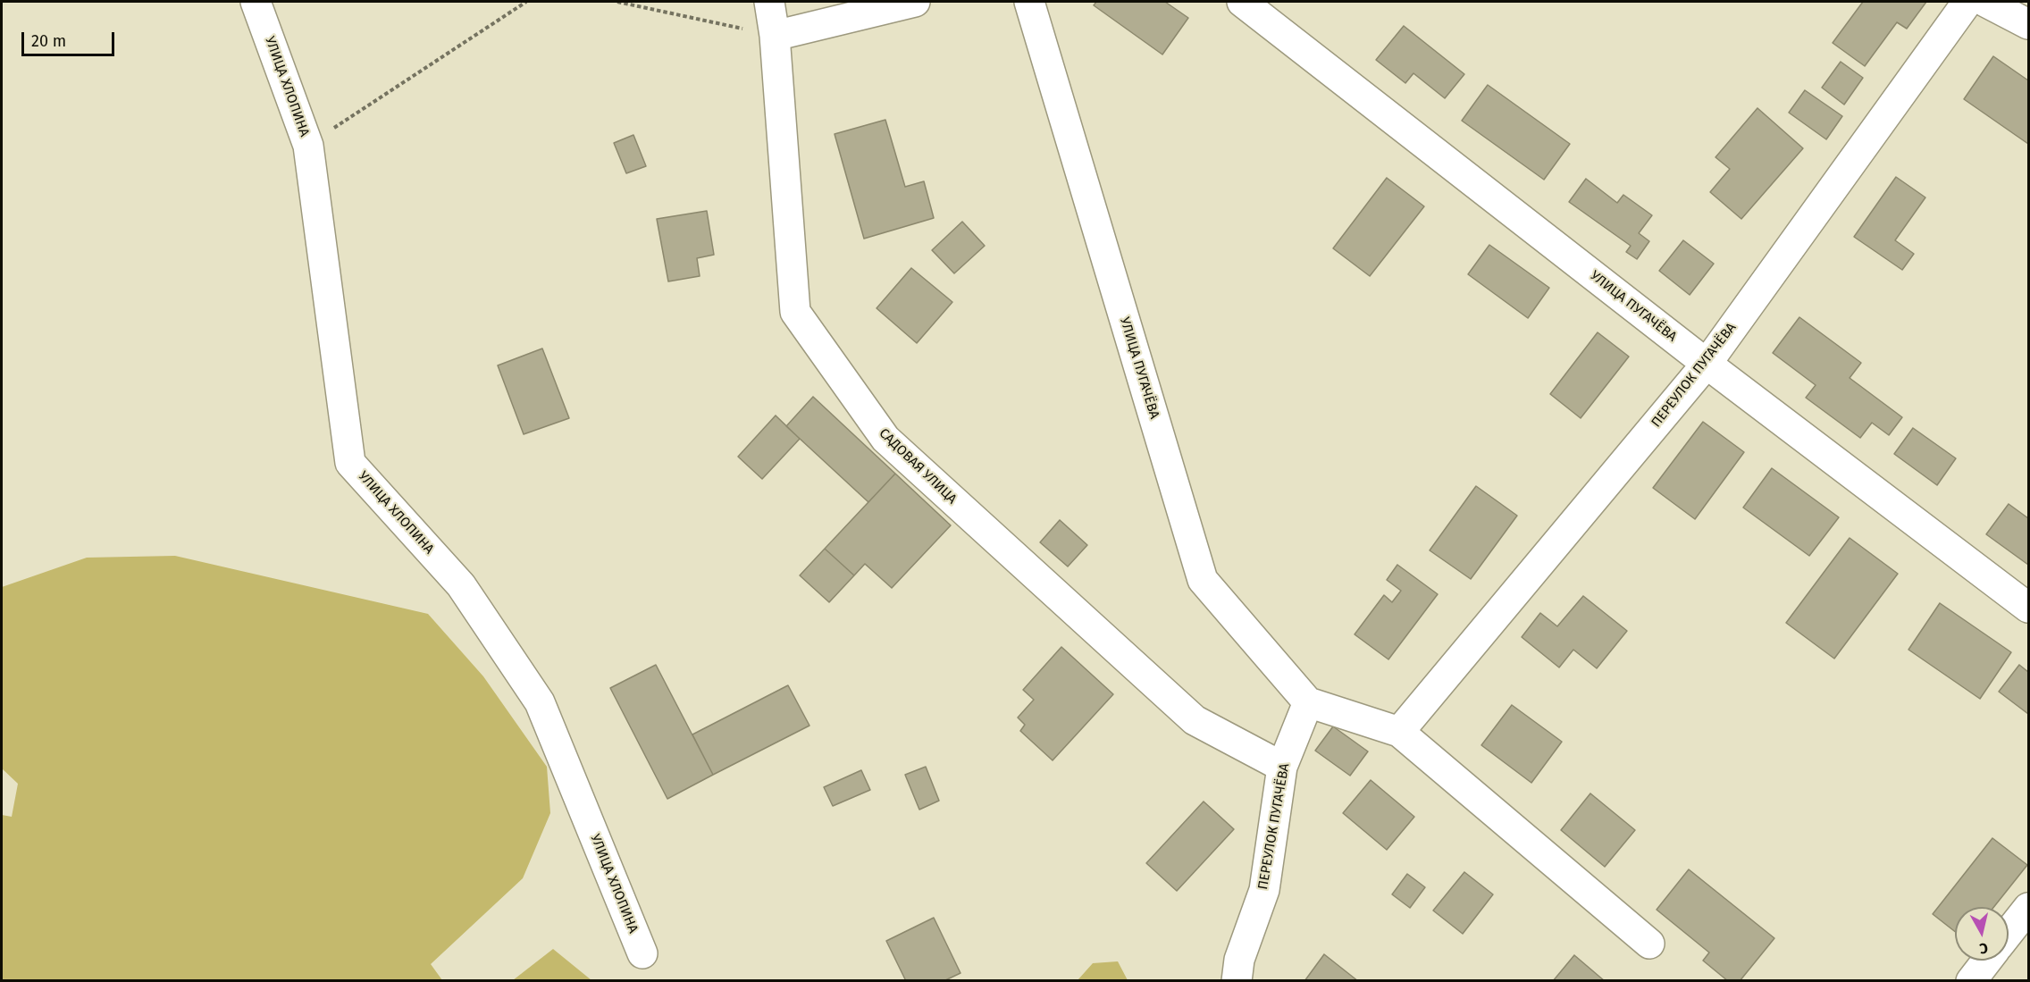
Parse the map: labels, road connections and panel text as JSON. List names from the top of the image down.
{
  "streets": {
    "street": [
      "УЛИЦА ХЛОПИНА",
      "УЛИЦА ПУГАЧЁВА",
      "ПЕРЕУЛОК ПУГАЧЁВА",
      "САДОВАЯ УЛИЦА"
    ]
  },
  "crossings": [
    ["УЛИЦА ПУГАЧЁВА", "ПЕРЕУЛОК ПУГАЧЁВА"],
    ["ПЕРЕУЛОК ПУГАЧЁВА", "САДОВАЯ УЛИЦА"]
  ],
  "scale_bar": "20 m",
  "north": "bottom"
}
